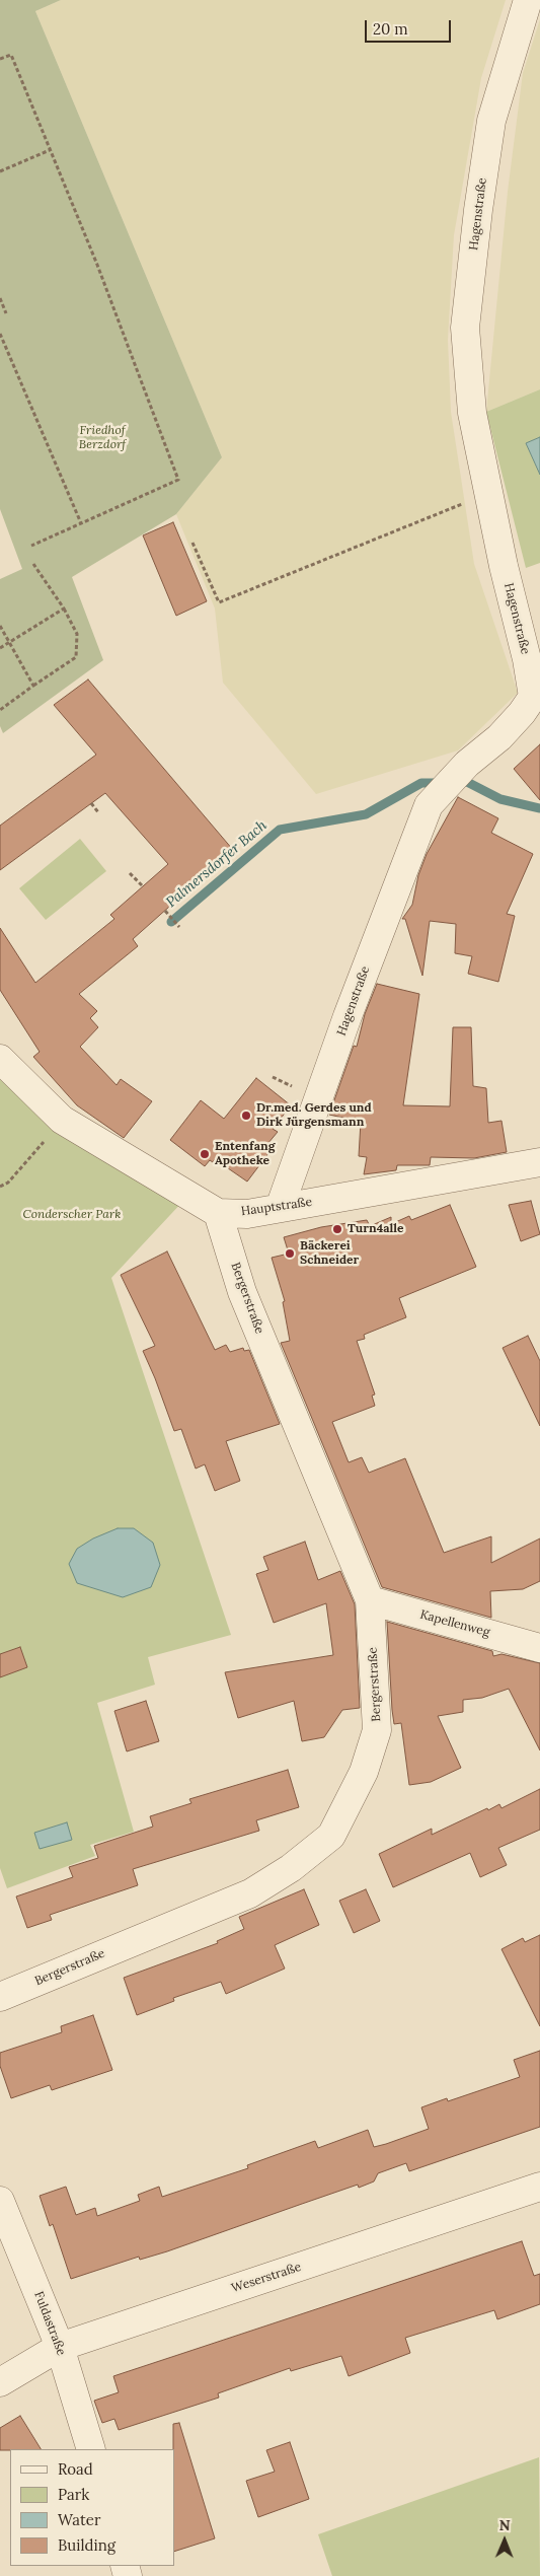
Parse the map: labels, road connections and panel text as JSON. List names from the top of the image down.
{
  "streets": {
    "street": [
      "Hagenstraße",
      "Hauptstraße",
      "Bergerstraße",
      "Kapellenweg",
      "Weserstraße",
      "Fuldastraße"
    ]
  },
  "crossings": [
    ["Hagenstraße", "Hauptstraße"],
    ["Hauptstraße", "Bergerstraße"],
    ["Bergerstraße", "Kapellenweg"],
    ["Weserstraße", "Fuldastraße"]
  ],
  "water": ["Palmersdorfer Bach"],
  "parks": ["Friedhof Berzdorf", "Conderscher Park"],
  "places": [
    "Dr.med. Gerdes und Dirk Jürgensmann",
    "Entenfang Apotheke",
    "Turn4alle",
    "Bäckerei Schneider"
  ],
  "legend": [
    "Road",
    "Park",
    "Water",
    "Building"
  ],
  "scale_bar": "20 m",
  "north": "top"
}
